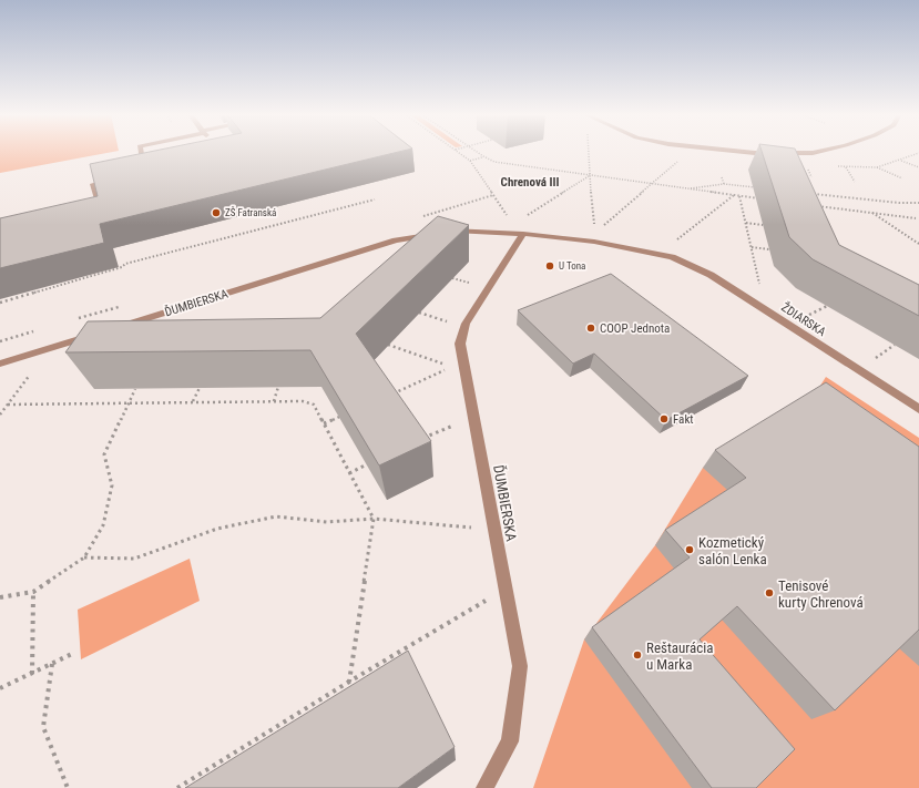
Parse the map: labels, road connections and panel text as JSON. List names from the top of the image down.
{
  "streets": {
    "street": ["ĎUMBIERSKA", "ŽDIARSKA"]
  },
  "crossings": [
    ["ĎUMBIERSKA", "ŽDIARSKA"]
  ],
  "districts": ["Chrenová III"],
  "places": [
    "ZŠ Fatranská",
    "U Tona",
    "COOP Jednota",
    "Fakt",
    "Kozmetický salón Lenka",
    "Tenisové kurty Chrenová",
    "Reštaurácia u Marka"
  ]
}
